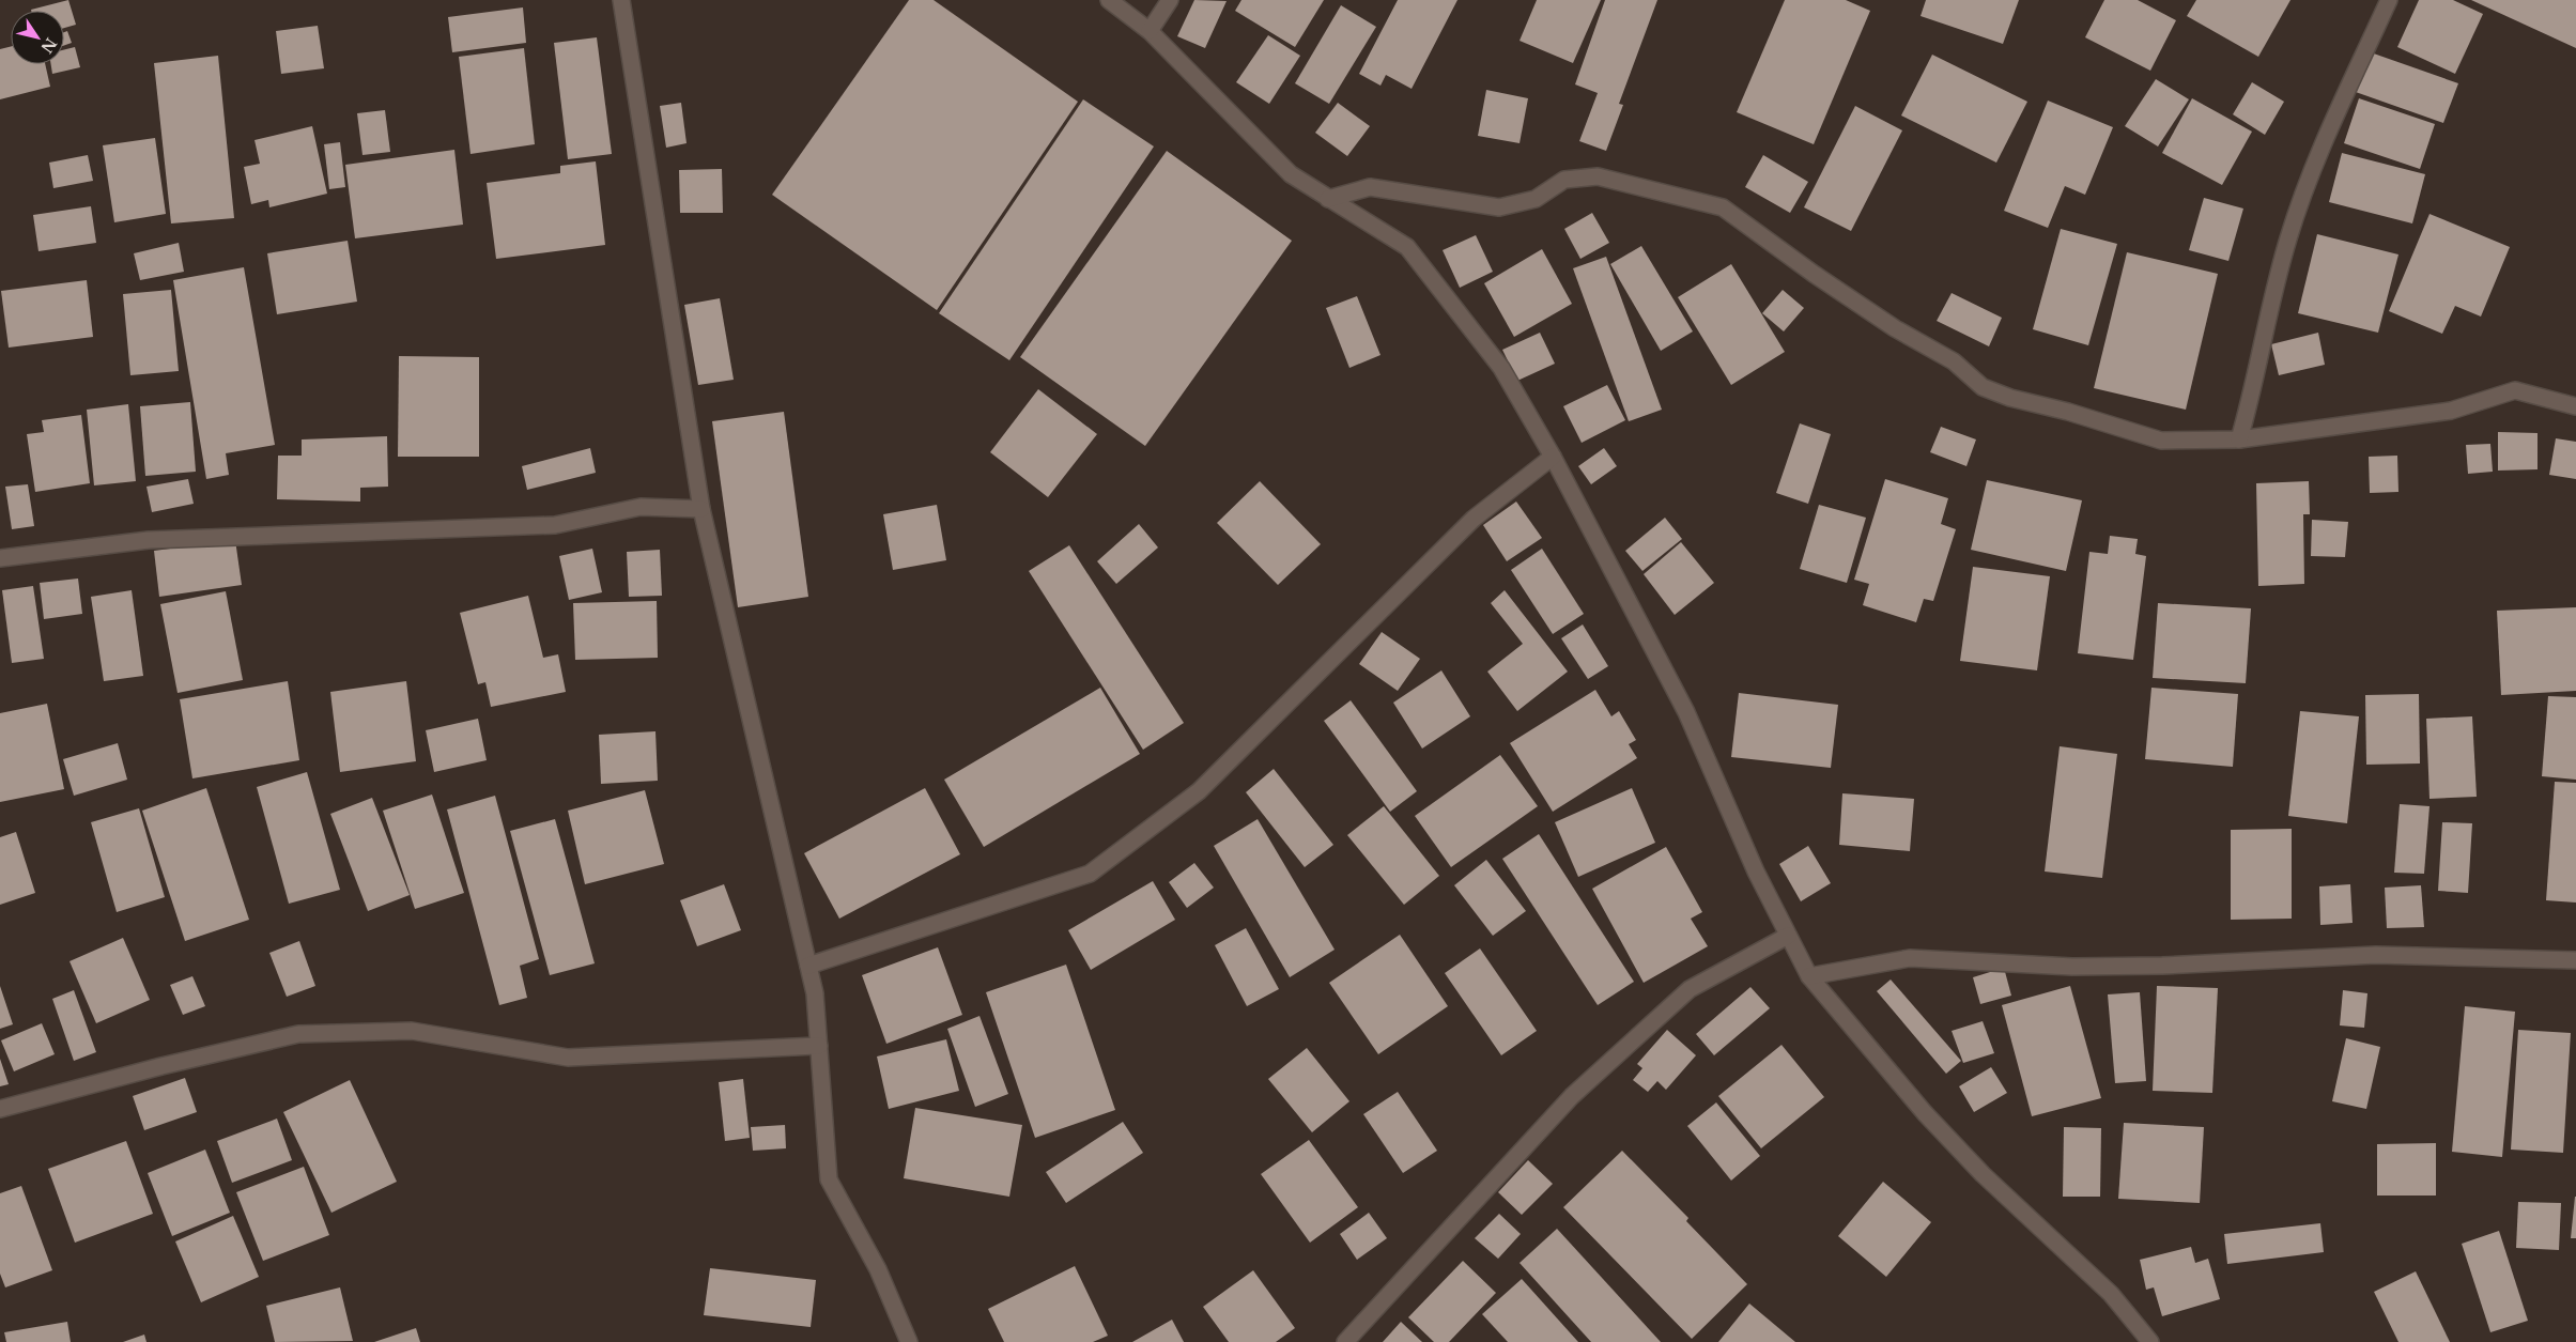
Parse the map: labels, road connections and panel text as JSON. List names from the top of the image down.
{
  "north": "bottom right"
}
